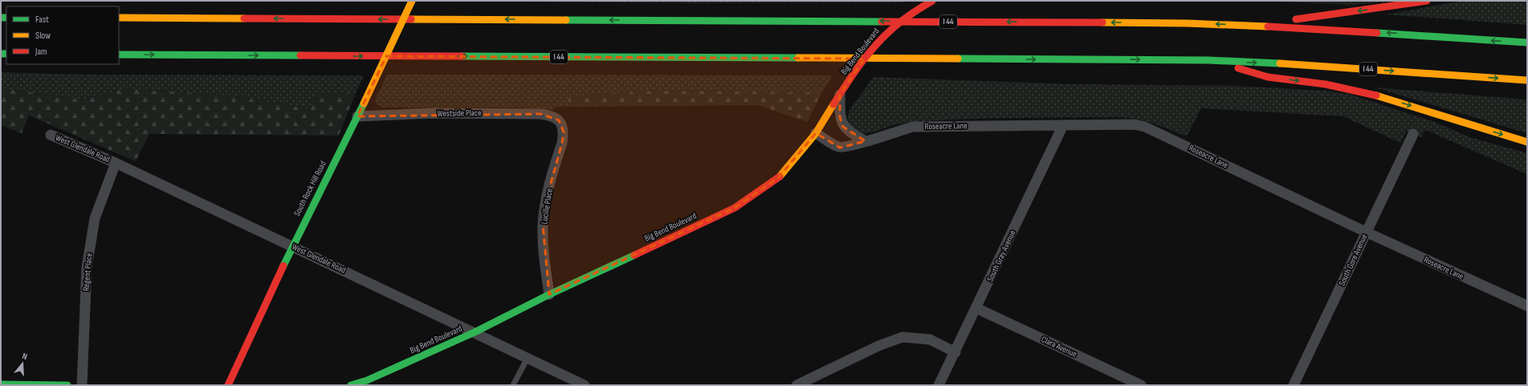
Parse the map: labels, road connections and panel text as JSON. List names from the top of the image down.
{
  "streets": {
    "main road": ["I 44", "Big Bend Boulevard", "South Rock Hill Road"],
    "street": [
      "Westside Place",
      "Roseacre Lane",
      "West Glendale Road",
      "Lucille Place",
      "South Gray Avenue",
      "South Gore Avenue",
      "Regent Place",
      "Clara Avenue"
    ]
  },
  "crossings": [
    ["Big Bend Boulevard", "Roseacre Lane"],
    ["Big Bend Boulevard", "West Glendale Road"],
    ["Big Bend Boulevard", "Lucille Place"],
    ["Westside Place", "South Rock Hill Road"],
    ["Westside Place", "Lucille Place"],
    ["Roseacre Lane", "South Gray Avenue"],
    ["Roseacre Lane", "South Gore Avenue"],
    ["West Glendale Road", "South Rock Hill Road"],
    ["West Glendale Road", "Regent Place"],
    ["South Gray Avenue", "Clara Avenue"]
  ],
  "legend": ["Fast", "Slow", "Jam"],
  "north": "top"
}
